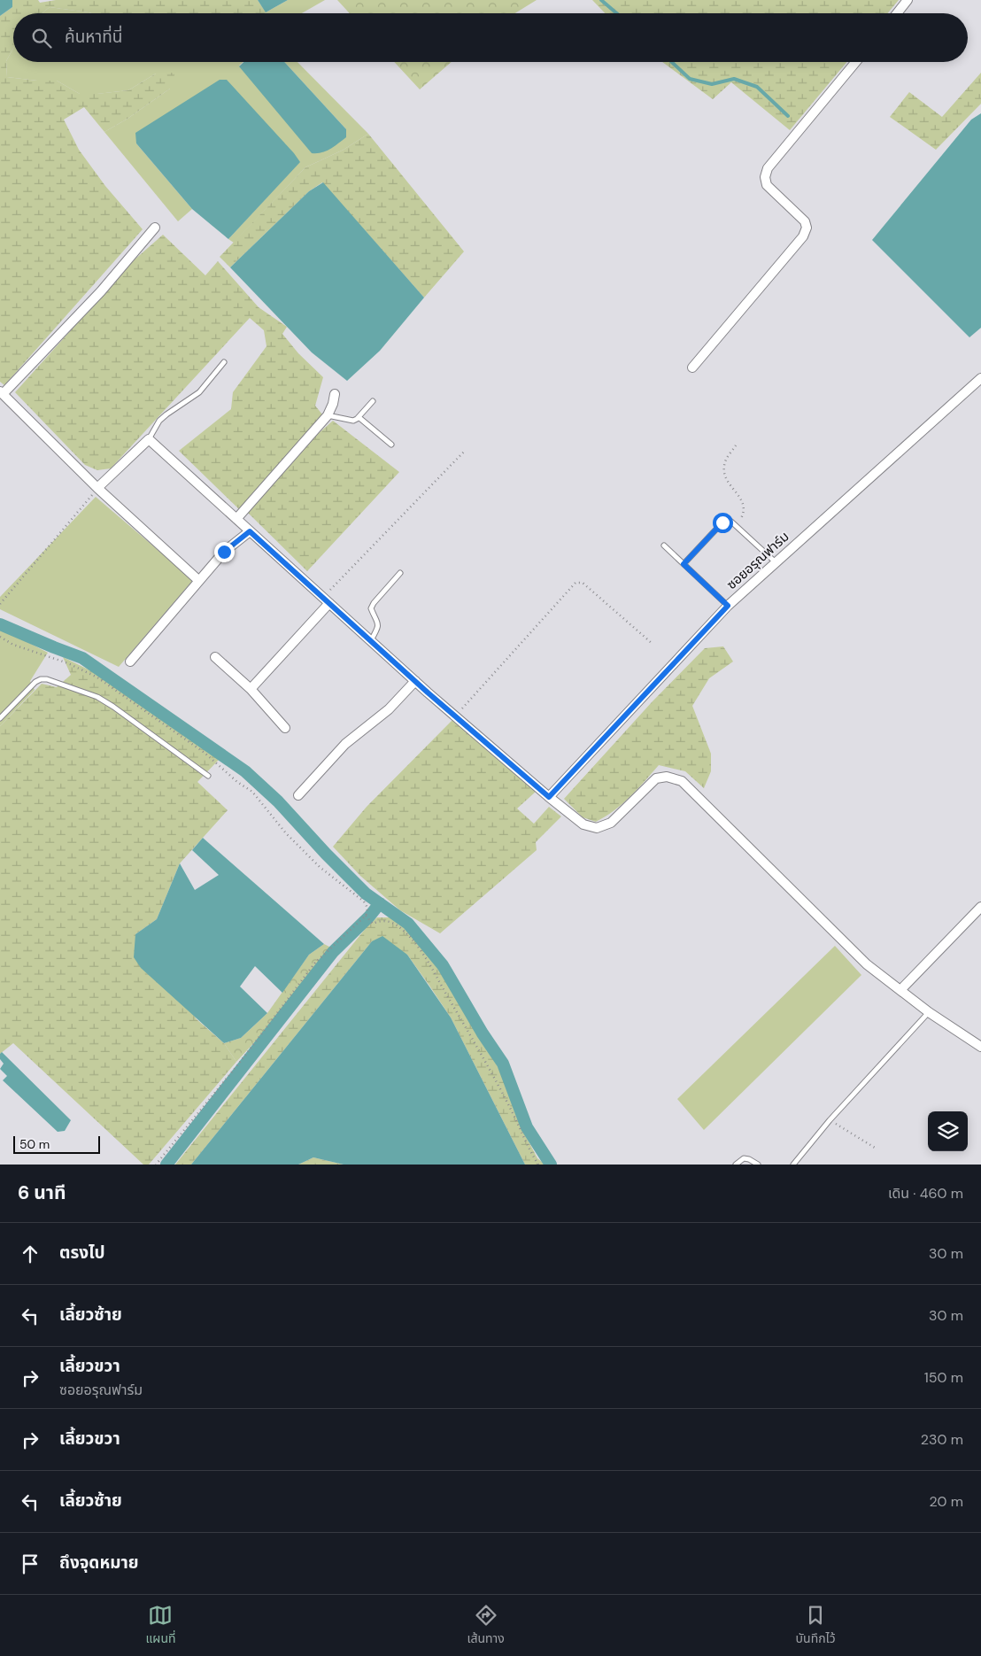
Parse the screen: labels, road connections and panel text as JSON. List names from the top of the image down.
{
  "streets": {
    "street": ["ซอยอรุณฟาร์ม"]
  },
  "scale_bar": "50 m",
  "page": {
    "search": "ค้นหาที่นี่",
    "scale": "50 m",
    "heading": ["6 นาที", "เดิน · 460 m"],
    "list": [
      ["ตรงไป", "30 m"],
      ["เลี้ยวซ้าย", "30 m"],
      ["เลี้ยวขวา", "ซอยอรุณฟาร์ม", "150 m"],
      ["เลี้ยวขวา", "230 m"],
      ["เลี้ยวซ้าย", "20 m"],
      "ถึงจุดหมาย"
    ],
    "nav": ["แผนที่", "เส้นทาง", "บันทึกไว้"]
  }
}
